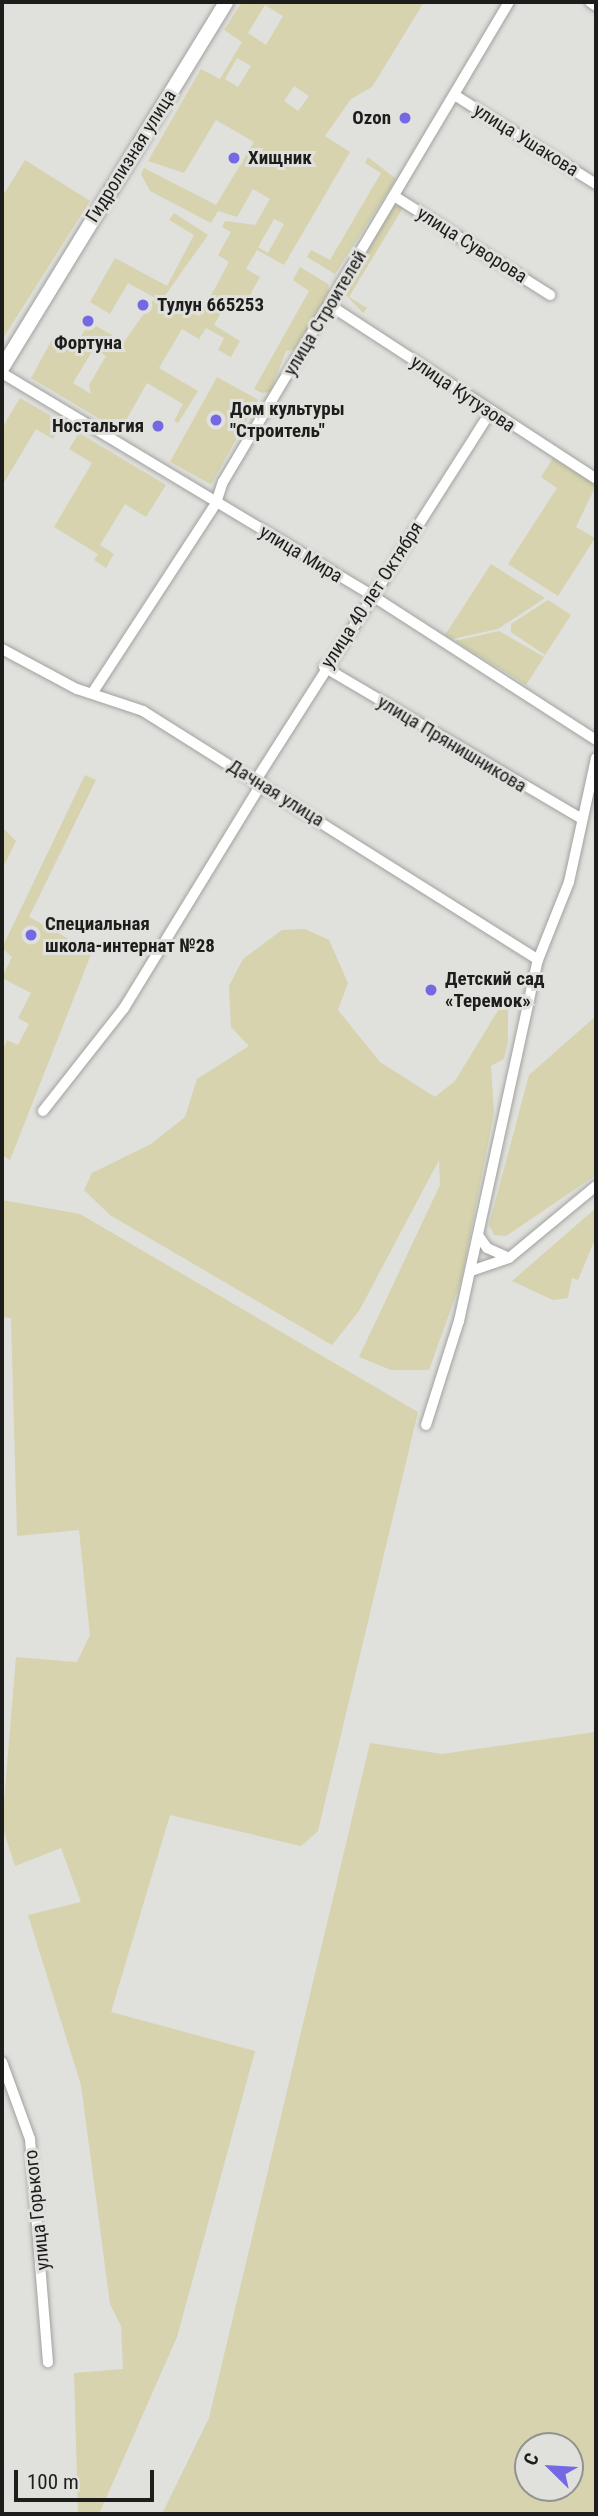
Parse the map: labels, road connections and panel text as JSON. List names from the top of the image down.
{
  "streets": {
    "highway": ["Гидролизная улица"],
    "street": [
      "улица Ушакова",
      "улица Суворова",
      "улица Строителей",
      "улица Кутузова",
      "улица Мира",
      "улица 40 лет Октября",
      "улица Прянишникова",
      "Дачная улица",
      "улица Горького"
    ]
  },
  "crossings": [
    ["улица Ушакова", "улица Строителей"],
    ["Гидролизная улица", "улица Мира"],
    ["улица Суворова", "улица Строителей"],
    ["улица Строителей", "улица Кутузова"],
    ["улица Строителей", "улица Мира"],
    ["улица Строителей", "Дачная улица"],
    ["улица Кутузова", "улица 40 лет Октября"],
    ["улица Мира", "улица 40 лет Октября"],
    ["улица 40 лет Октября", "улица Прянишникова"],
    ["улица 40 лет Октября", "Дачная улица"]
  ],
  "places": [
    "Ozon",
    "Хищник",
    "Тулун 665253",
    "Фортуна",
    "Дом культуры \"Строитель\"",
    "Ностальгия",
    "Специальная школа-интернат №28",
    "Детский сад «Теремок»"
  ],
  "scale_bar": "100 m",
  "north": "top left"
}
